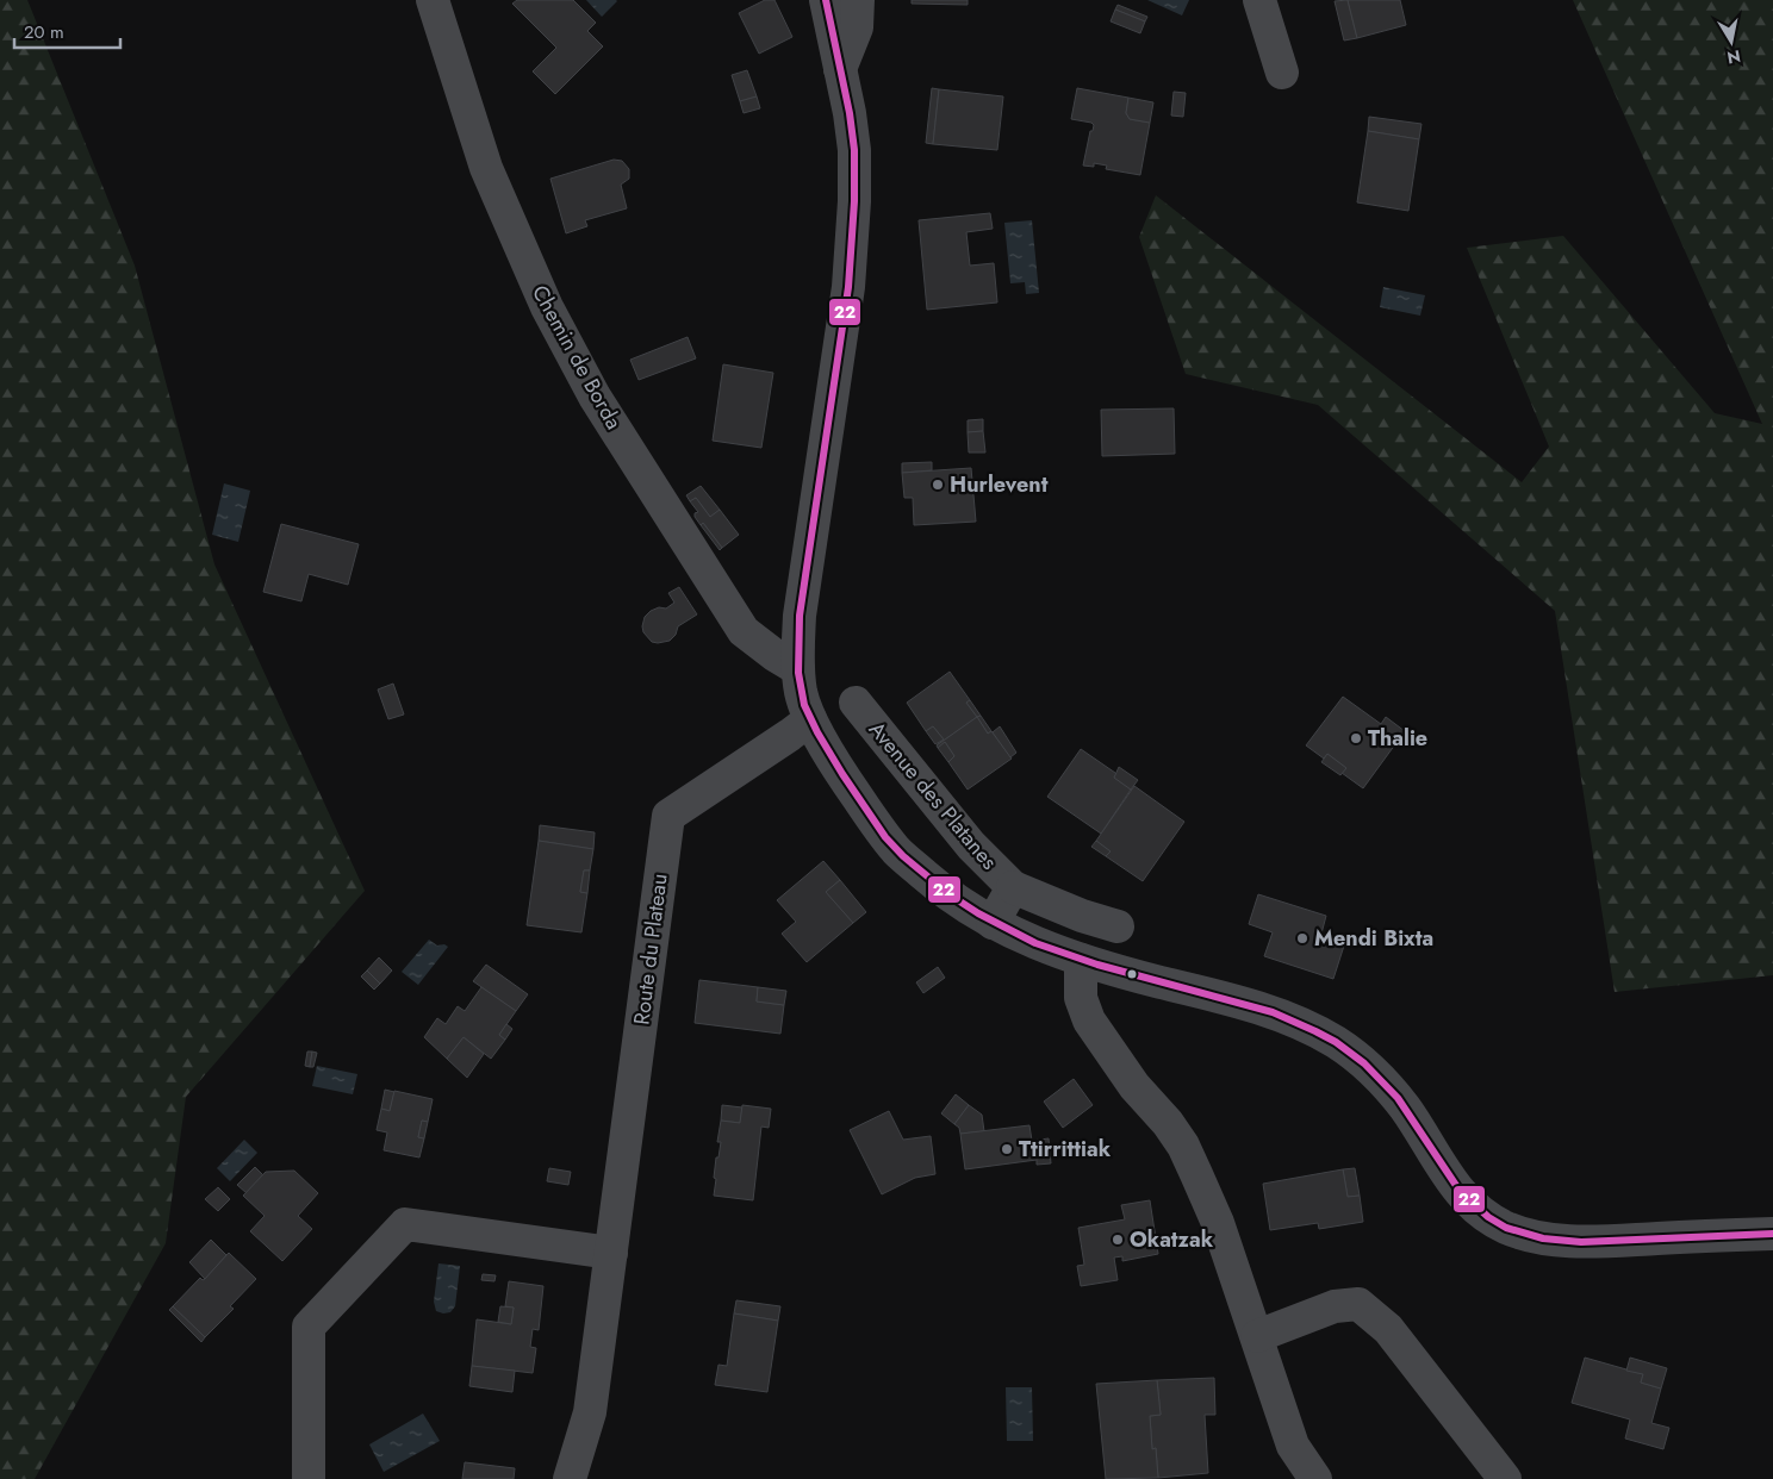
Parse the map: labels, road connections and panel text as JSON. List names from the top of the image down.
{
  "streets": {
    "street": ["Chemin de Borda", "Avenue des Platanes", "Route du Plateau"]
  },
  "places": [
    "Hurlevent",
    "Thalie",
    "Mendi Bixta",
    "Ttirrittiak",
    "Okatzak"
  ],
  "lines": ["transit line 22"],
  "scale_bar": "20 m",
  "north": "bottom"
}
